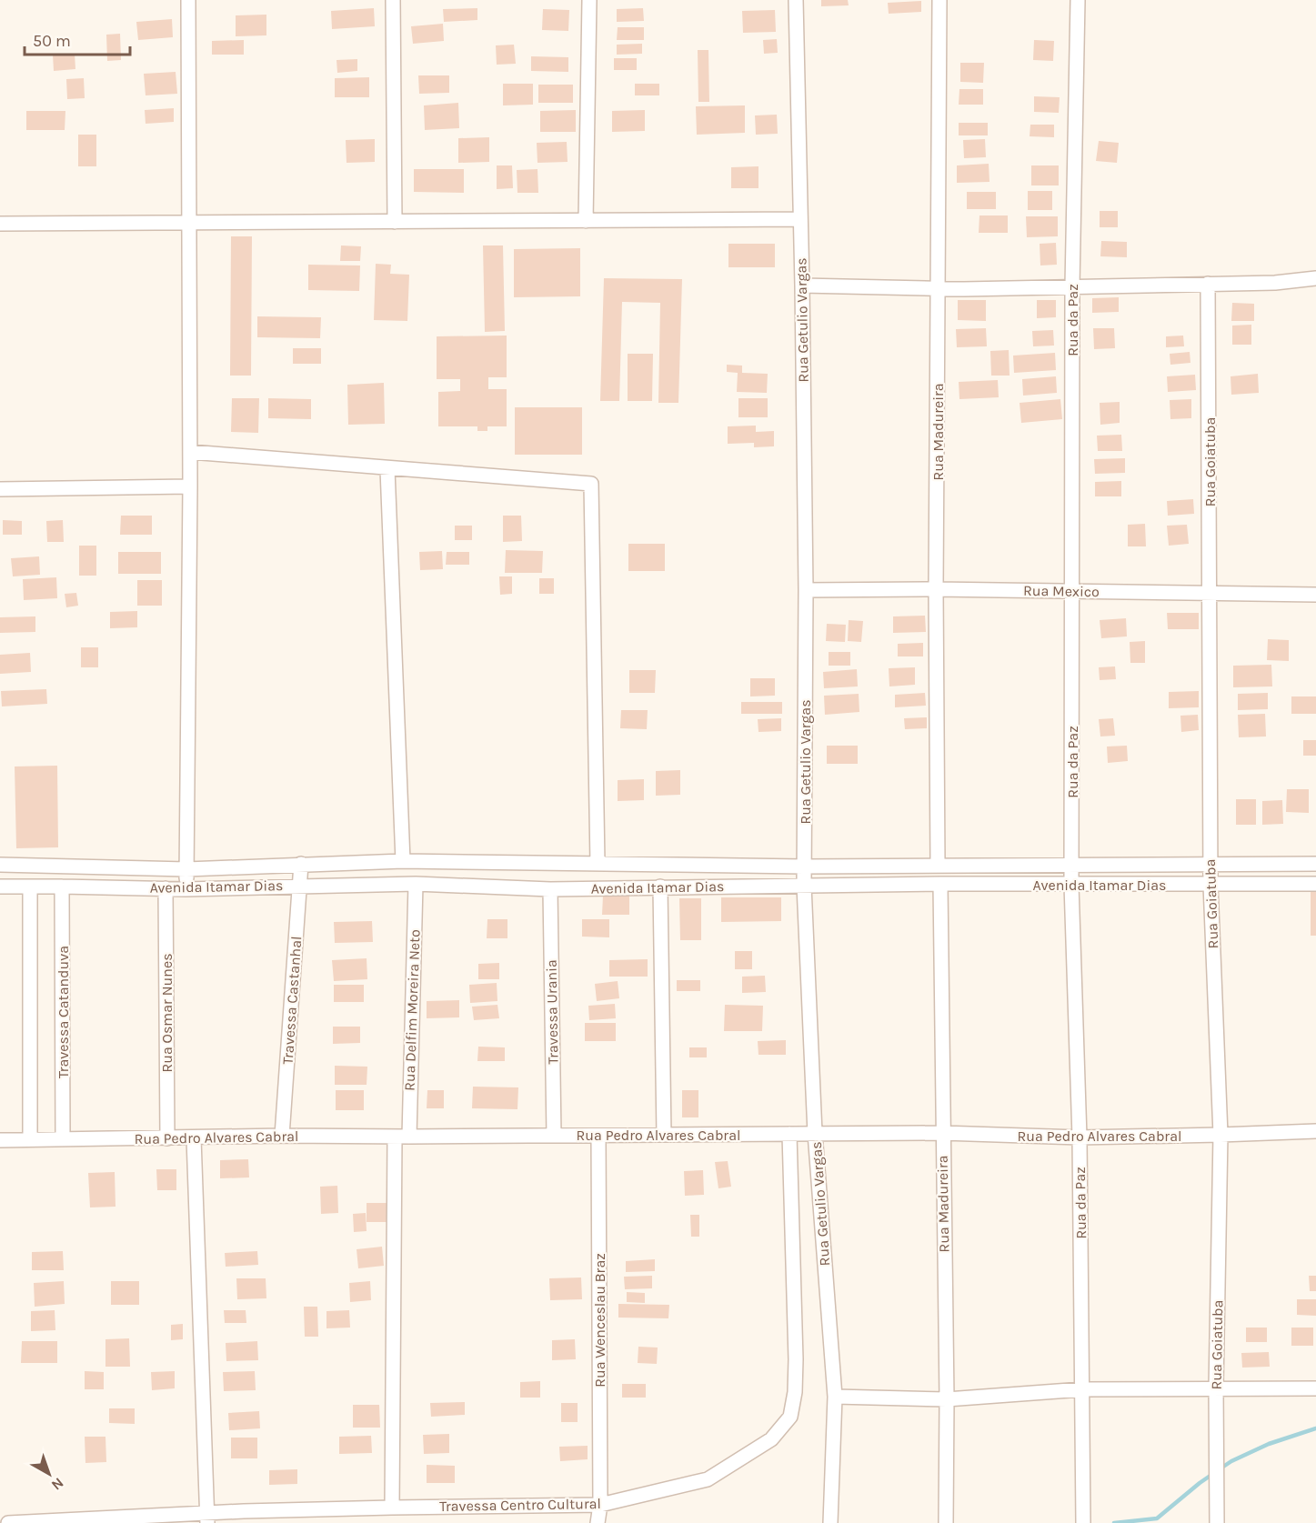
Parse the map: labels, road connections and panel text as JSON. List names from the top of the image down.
{
  "streets": {
    "street": [
      "Rua Getulio Vargas",
      "Rua da Paz",
      "Rua Madureira",
      "Rua Goiatuba",
      "Rua Mexico",
      "Avenida Itamar Dias",
      "Travessa Castanhal",
      "Rua Delfim Moreira Neto",
      "Travessa Catanduva",
      "Travessa Urania",
      "Rua Osmar Nunes",
      "Rua Pedro Alvares Cabral",
      "Rua Wenceslau Braz",
      "Travessa Centro Cultural"
    ]
  },
  "crossings": [
    ["Rua Getulio Vargas", "Rua Mexico"],
    ["Rua Getulio Vargas", "Avenida Itamar Dias"],
    ["Rua Getulio Vargas", "Rua Pedro Alvares Cabral"],
    ["Rua da Paz", "Rua Mexico"],
    ["Rua da Paz", "Avenida Itamar Dias"],
    ["Rua da Paz", "Rua Pedro Alvares Cabral"],
    ["Rua Madureira", "Rua Mexico"],
    ["Rua Madureira", "Avenida Itamar Dias"],
    ["Rua Madureira", "Rua Pedro Alvares Cabral"],
    ["Rua Goiatuba", "Rua Mexico"],
    ["Rua Goiatuba", "Avenida Itamar Dias"],
    ["Rua Goiatuba", "Rua Pedro Alvares Cabral"],
    ["Avenida Itamar Dias", "Travessa Castanhal"],
    ["Avenida Itamar Dias", "Rua Delfim Moreira Neto"],
    ["Avenida Itamar Dias", "Travessa Catanduva"],
    ["Avenida Itamar Dias", "Travessa Urania"],
    ["Avenida Itamar Dias", "Rua Osmar Nunes"],
    ["Travessa Castanhal", "Rua Pedro Alvares Cabral"],
    ["Rua Delfim Moreira Neto", "Rua Pedro Alvares Cabral"],
    ["Rua Delfim Moreira Neto", "Travessa Centro Cultural"],
    ["Travessa Catanduva", "Rua Pedro Alvares Cabral"],
    ["Travessa Urania", "Rua Pedro Alvares Cabral"],
    ["Rua Osmar Nunes", "Rua Pedro Alvares Cabral"],
    ["Rua Pedro Alvares Cabral", "Rua Wenceslau Braz"],
    ["Rua Pedro Alvares Cabral", "Travessa Centro Cultural"],
    ["Rua Wenceslau Braz", "Travessa Centro Cultural"]
  ],
  "scale_bar": "50 m",
  "north": "bottom right"
}
